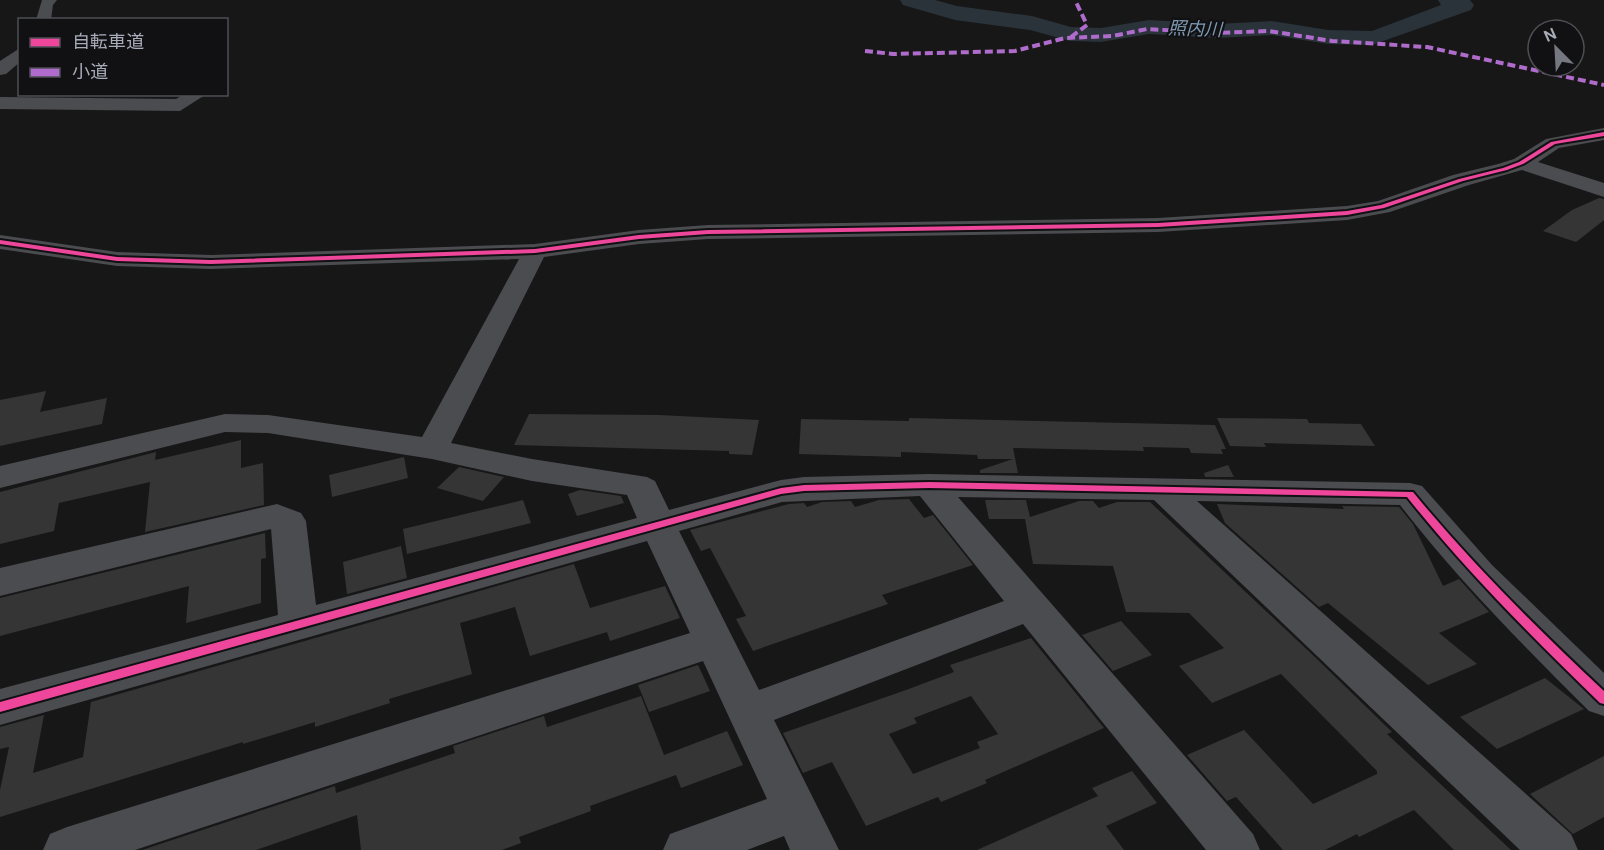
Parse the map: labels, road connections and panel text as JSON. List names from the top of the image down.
{
  "water": ["照内川"],
  "legend": ["自転車道", "小道"],
  "north": "top left"
}
